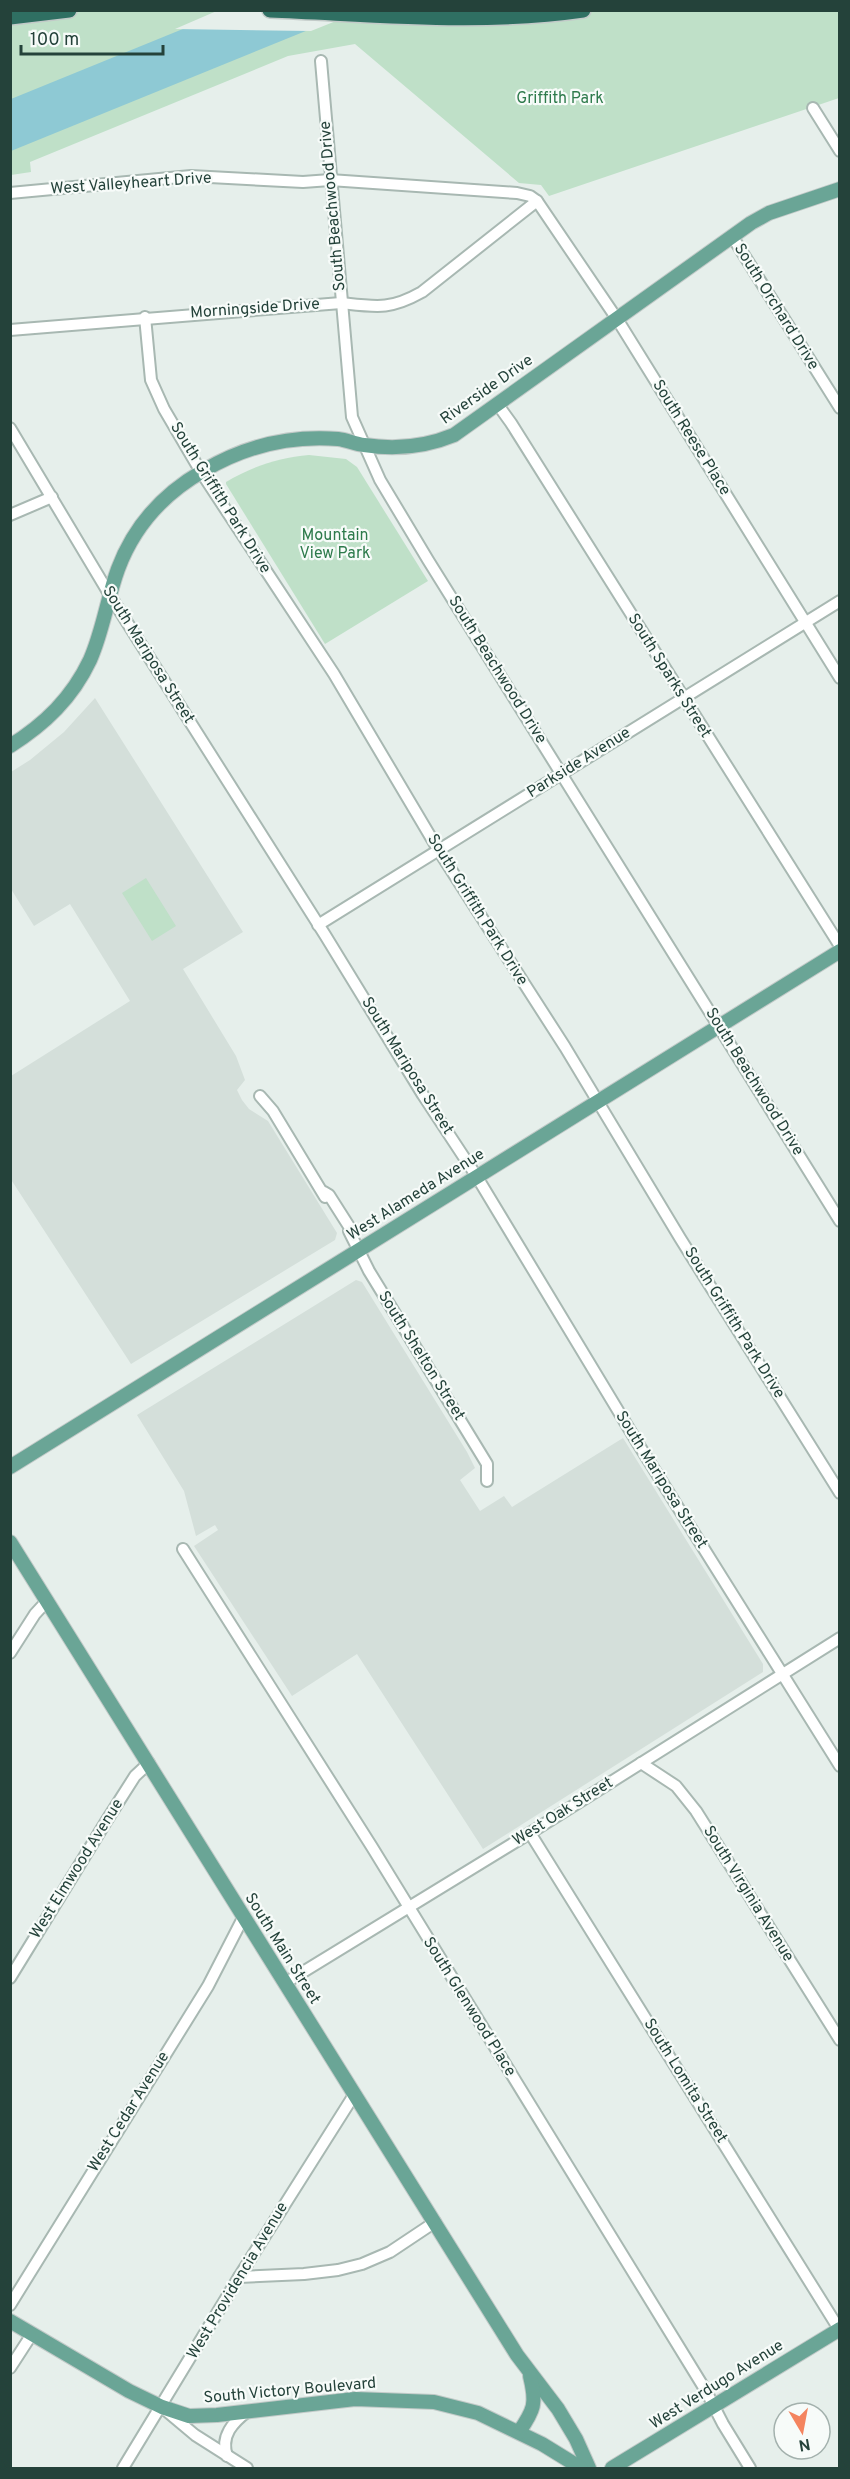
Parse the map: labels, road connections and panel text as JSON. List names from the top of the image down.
{
  "streets": {
    "main road": [
      "Riverside Drive",
      "West Alameda Avenue",
      "South Main Street",
      "West Verdugo Avenue",
      "South Victory Boulevard"
    ],
    "street": [
      "West Valleyheart Drive",
      "South Beachwood Drive",
      "South Orchard Drive",
      "Morningside Drive",
      "South Reese Place",
      "South Griffith Park Drive",
      "South Mariposa Street",
      "South Sparks Street",
      "Parkside Avenue",
      "South Shelton Street",
      "West Oak Street",
      "West Elmwood Avenue",
      "South Virginia Avenue",
      "South Glenwood Place",
      "South Lomita Street",
      "West Cedar Avenue",
      "West Providencia Avenue"
    ]
  },
  "crossings": [
    ["West Valleyheart Drive", "South Beachwood Drive"],
    ["West Valleyheart Drive", "Morningside Drive"],
    ["West Valleyheart Drive", "South Reese Place"],
    ["South Beachwood Drive", "Morningside Drive"],
    ["South Beachwood Drive", "Riverside Drive"],
    ["South Beachwood Drive", "Parkside Avenue"],
    ["South Beachwood Drive", "West Alameda Avenue"],
    ["South Orchard Drive", "Riverside Drive"],
    ["Morningside Drive", "South Reese Place"],
    ["Morningside Drive", "South Griffith Park Drive"],
    ["Riverside Drive", "South Reese Place"],
    ["Riverside Drive", "South Griffith Park Drive"],
    ["Riverside Drive", "South Mariposa Street"],
    ["Riverside Drive", "South Sparks Street"],
    ["South Reese Place", "Parkside Avenue"],
    ["South Griffith Park Drive", "Parkside Avenue"],
    ["South Griffith Park Drive", "West Alameda Avenue"],
    ["South Mariposa Street", "Parkside Avenue"],
    ["South Mariposa Street", "West Alameda Avenue"],
    ["South Mariposa Street", "West Oak Street"],
    ["South Sparks Street", "Parkside Avenue"],
    ["West Alameda Avenue", "South Shelton Street"],
    ["West Oak Street", "South Virginia Avenue"],
    ["West Oak Street", "South Main Street"],
    ["West Oak Street", "South Glenwood Place"],
    ["West Oak Street", "South Lomita Street"],
    ["West Elmwood Avenue", "South Main Street"],
    ["South Main Street", "West Cedar Avenue"],
    ["South Main Street", "West Providencia Avenue"],
    ["South Main Street", "South Victory Boulevard"],
    ["South Glenwood Place", "West Verdugo Avenue"],
    ["South Lomita Street", "West Verdugo Avenue"],
    ["West Providencia Avenue", "South Victory Boulevard"]
  ],
  "parks": ["Griffith Park", "Mountain View Park"],
  "scale_bar": "100 m",
  "north": "bottom"
}
